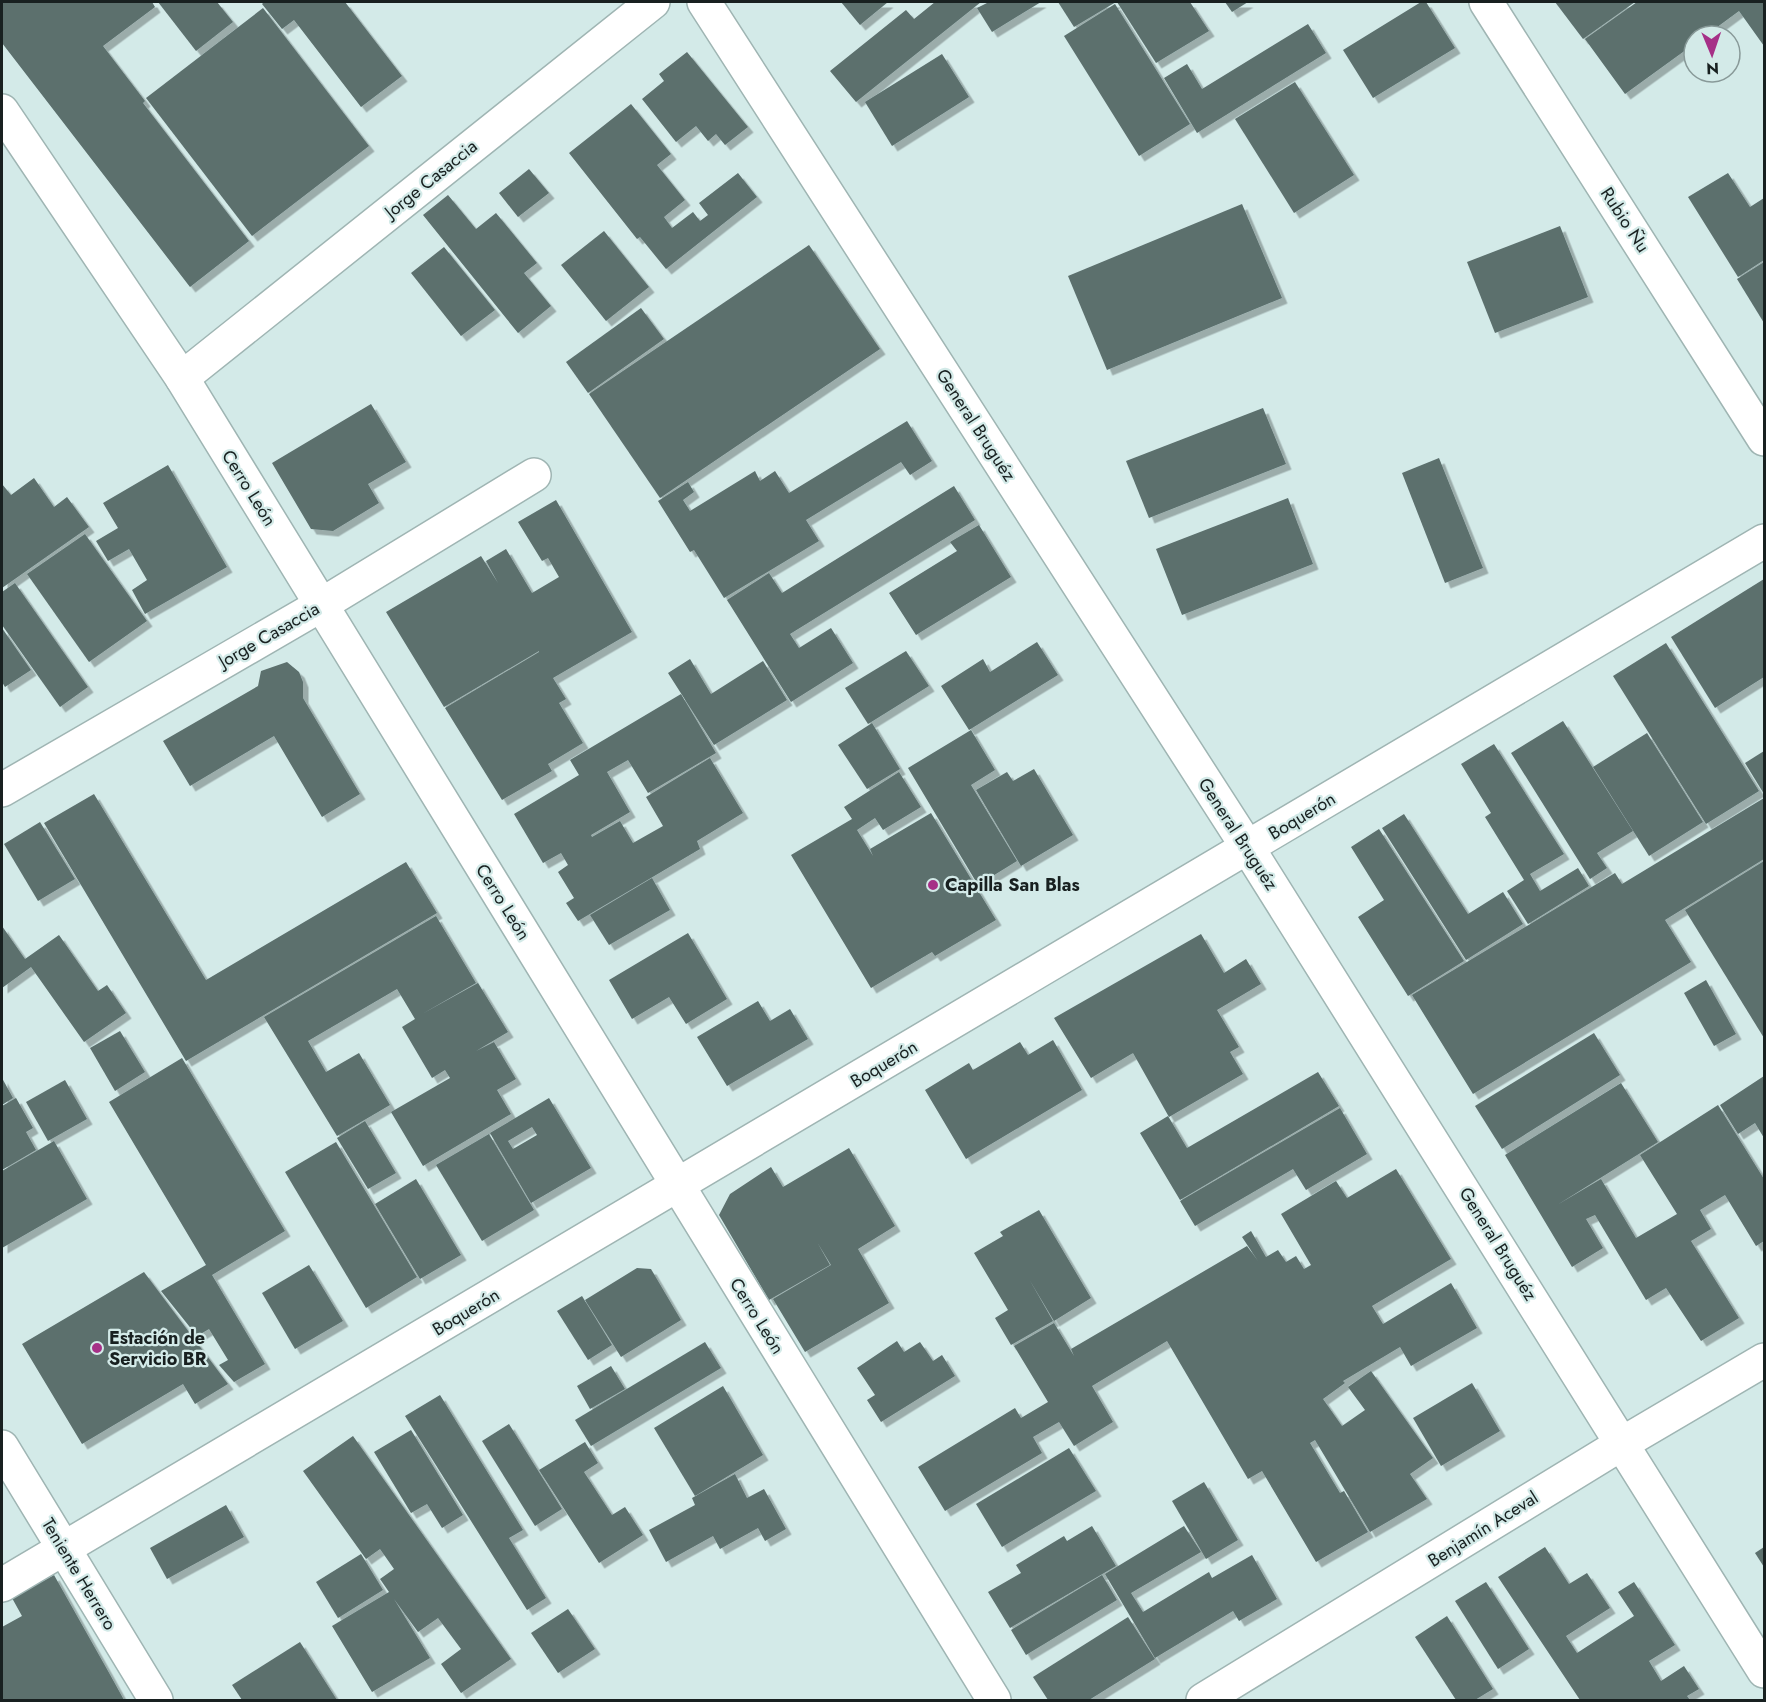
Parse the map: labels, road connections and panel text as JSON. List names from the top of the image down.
{
  "streets": {
    "street": [
      "Jorge Casaccia",
      "Rubio Ñu",
      "General Bruguéz",
      "Cerro León",
      "Boquerón",
      "Benjamín Aceval",
      "Teniente Herrero"
    ]
  },
  "crossings": [
    ["Jorge Casaccia", "Cerro León"],
    ["General Bruguéz", "Boquerón"],
    ["General Bruguéz", "Benjamín Aceval"],
    ["Cerro León", "Boquerón"],
    ["Boquerón", "Teniente Herrero"]
  ],
  "places": ["Capilla San Blas", "Estación de Servicio BR"],
  "north": "bottom"
}
